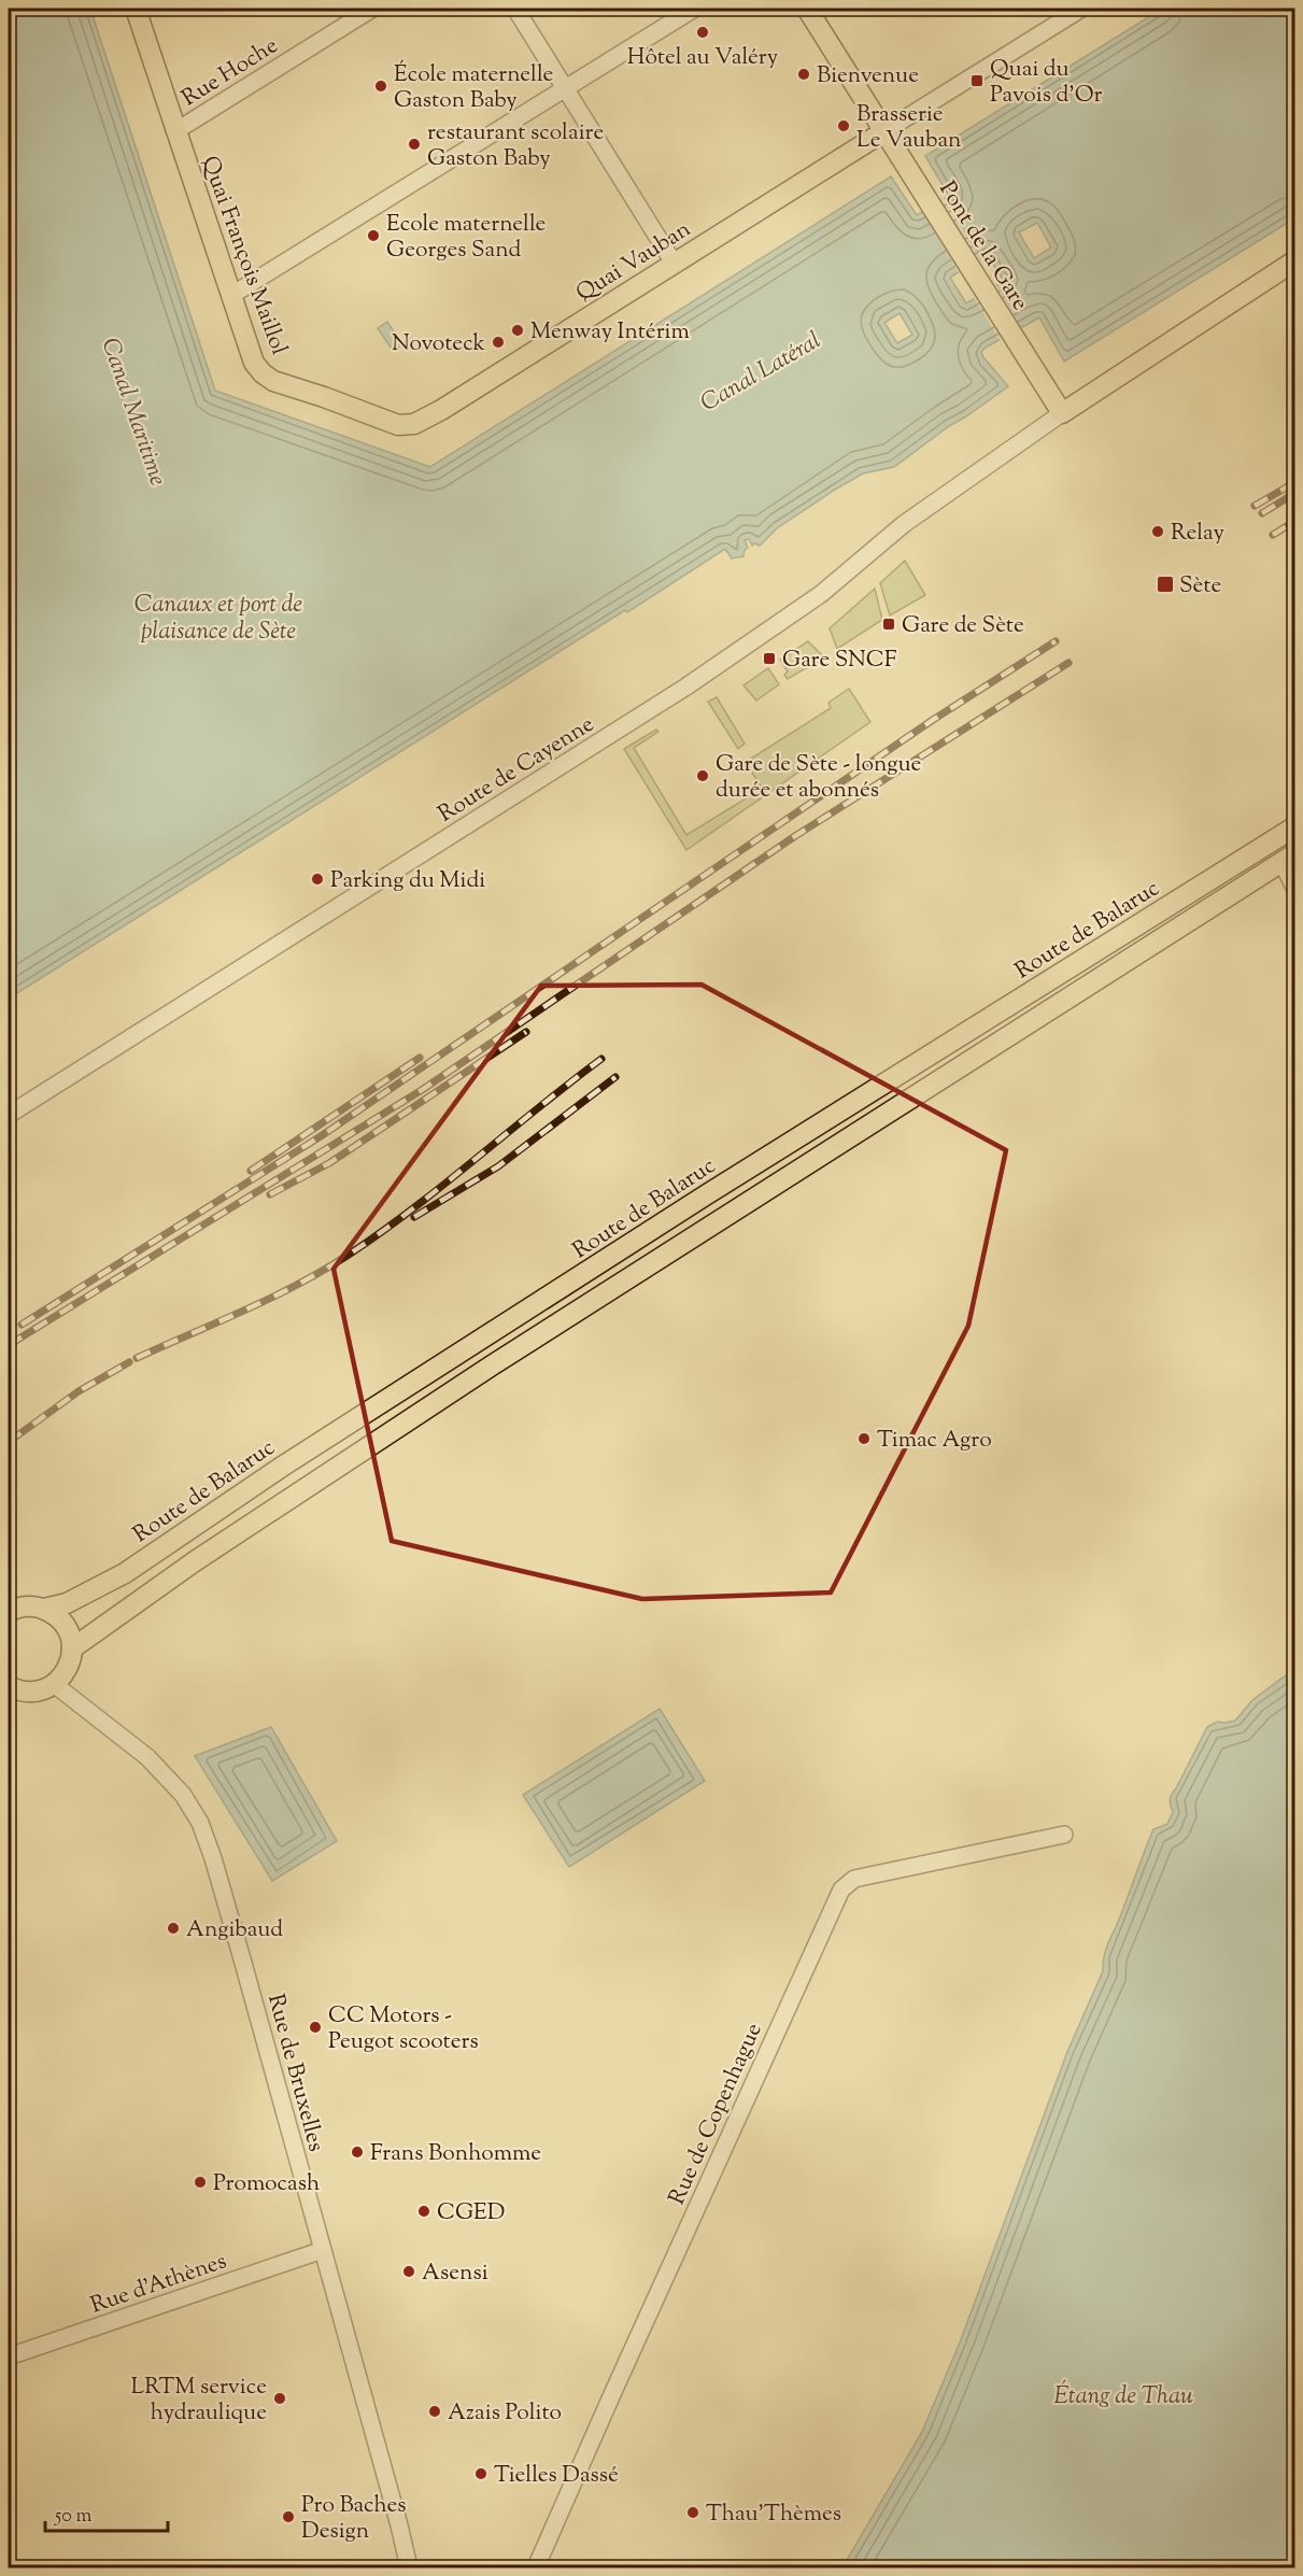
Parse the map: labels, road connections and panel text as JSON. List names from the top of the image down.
{
  "streets": {
    "main road": [
      "Pont de la Gare",
      "Quai François Maillol",
      "Quai Vauban",
      "Route de Balaruc"
    ],
    "street": [
      "Rue Hoche",
      "Route de Cayenne",
      "Rue de Bruxelles",
      "Rue de Copenhague",
      "Rue d'Athènes"
    ]
  },
  "crossings": [
    ["Rue Hoche", "Quai François Maillol"],
    ["Pont de la Gare", "Quai Vauban"],
    ["Pont de la Gare", "Route de Cayenne"],
    ["Quai François Maillol", "Quai Vauban"],
    ["Rue de Bruxelles", "Rue d'Athènes"]
  ],
  "water": [
    "Canal Latéral",
    "Canal Maritime",
    "Canaux et port de plaisance de Sète",
    "Étang de Thau"
  ],
  "places": {
    "other": [
      "Hôtel au Valéry",
      "Bienvenue",
      "École maternelle Gaston Baby",
      "Brasserie Le Vauban",
      "restaurant scolaire Gaston Baby",
      "Ecole maternelle Georges Sand",
      "Menway Intérim",
      "Novoteck",
      "Relay",
      "Gare de Sète - longue durée et abonnés",
      "Parking du Midi",
      "Timac Agro",
      "Angibaud",
      "CC Motors - Peugot scooters",
      "Frans Bonhomme",
      "Promocash",
      "CGED",
      "Asensi",
      "LRTM service hydraulique",
      "Azais Polito",
      "Tielles Dassé",
      "Thau'Thèmes",
      "Pro Baches Design"
    ],
    "transit": [
      "Quai du Pavois d'Or",
      "Sète",
      "Gare de Sète",
      "Gare SNCF"
    ]
  },
  "scale_bar": "50 m"
}
